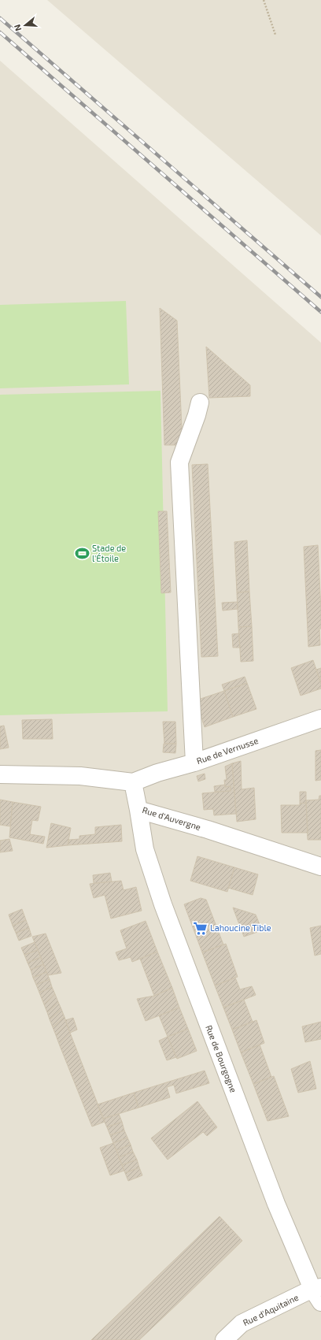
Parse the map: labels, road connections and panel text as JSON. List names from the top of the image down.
{
  "streets": {
    "street": [
      "Rue de Vernusse",
      "Rue d'Auvergne",
      "Rue de Bourgogne",
      "Rue d'Aquitaine"
    ]
  },
  "crossings": [
    ["Rue de Vernusse", "Rue d'Auvergne"],
    ["Rue d'Auvergne", "Rue de Bourgogne"],
    ["Rue de Bourgogne", "Rue d'Aquitaine"]
  ],
  "places": {
    "sports": ["Stade de l'Étoile"],
    "supermarket": ["Lahoucine Tible"]
  },
  "north": "left"
}
